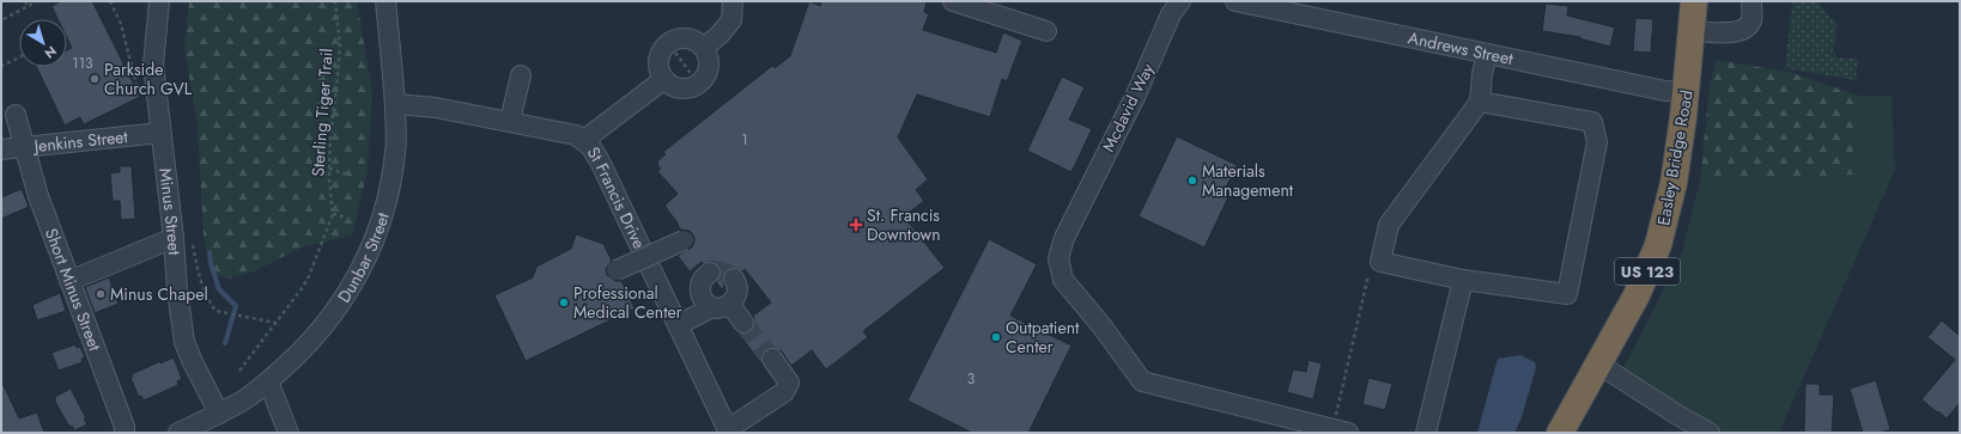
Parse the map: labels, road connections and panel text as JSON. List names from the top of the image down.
{
  "streets": {
    "highway": ["Easley Bridge Road", "US 123"],
    "street": [
      "Andrews Street",
      "Mcdavid Way",
      "Jenkins Street",
      "St Francis Drive",
      "Minus Street",
      "Dunbar Street",
      "Short Minus Street"
    ],
    "path": ["Sterling Tiger Trail"]
  },
  "crossings": [
    ["Andrews Street", "Easley Bridge Road"],
    ["Jenkins Street", "Minus Street"],
    ["Jenkins Street", "Short Minus Street"],
    ["St Francis Drive", "Dunbar Street"],
    ["Minus Street", "Dunbar Street"]
  ],
  "places": {
    "other": [
      "Parkside Church GVL",
      "Materials Management",
      "Minus Chapel",
      "Professional Medical Center",
      "Outpatient Center"
    ],
    "health": ["St. Francis Downtown"]
  },
  "house_numbers": ["113", "1", "3"],
  "north": "bottom right"
}
